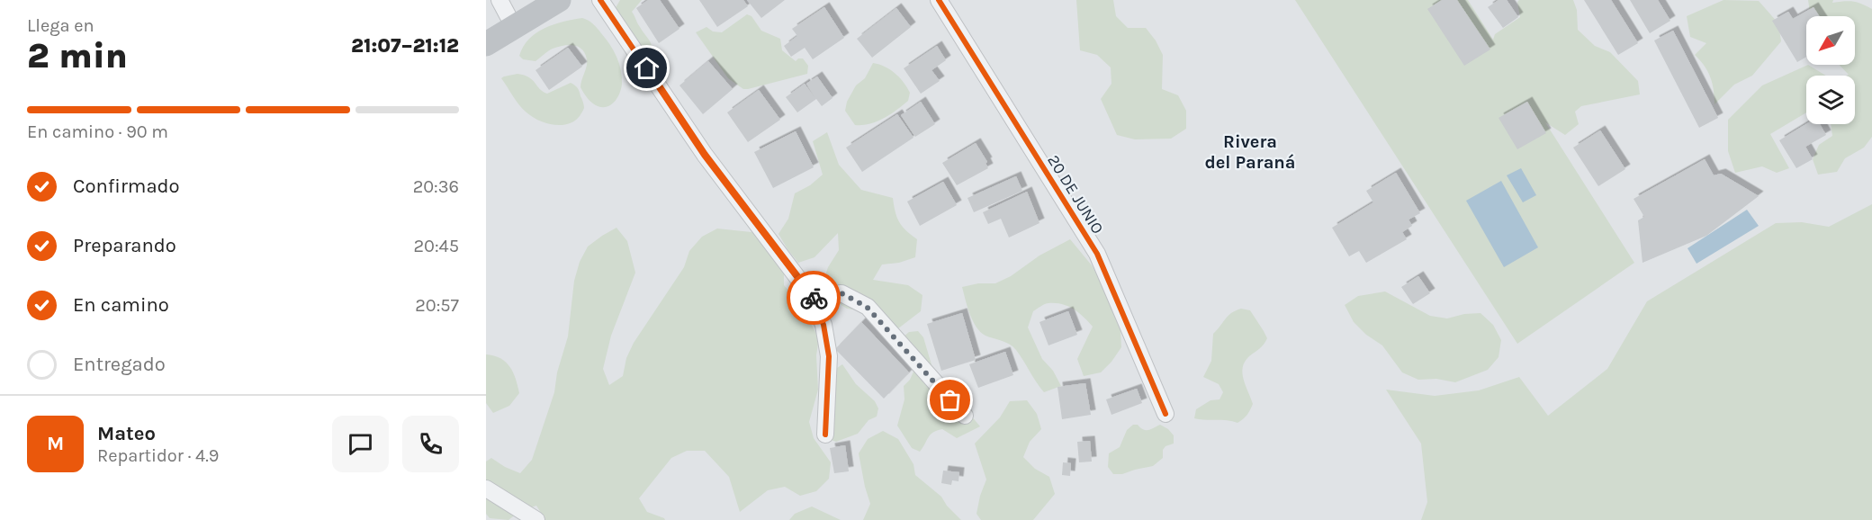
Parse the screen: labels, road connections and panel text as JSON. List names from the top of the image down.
{
  "streets": {
    "street": ["20 DE JUNIO"]
  },
  "districts": ["Rivera del Paraná"],
  "north": "bottom left",
  "page": {
    "heading": ["2 min", "Llega en", "21:07–21:12"],
    "panel": ["Mateo", "Repartidor · 4.9"],
    "bar": "En camino · 90 m",
    "list": [
      ["Confirmado", "20:36"],
      ["Preparando", "20:45"],
      ["En camino", "20:57"],
      "Entregado"
    ],
    "round": "M"
  }
}
